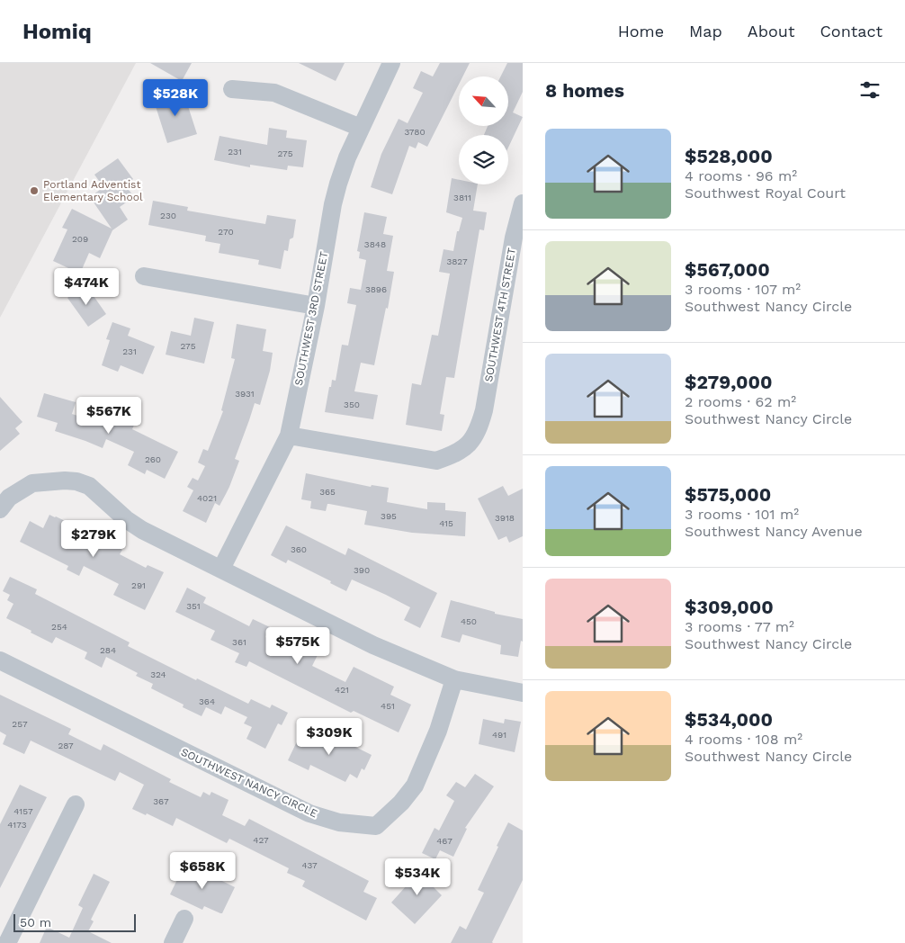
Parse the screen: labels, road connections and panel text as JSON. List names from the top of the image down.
{
  "streets": {
    "street": ["SOUTHWEST 4TH STREET", "SOUTHWEST 3RD STREET", "SOUTHWEST NANCY CIRCLE"]
  },
  "crossings": [
    ["SOUTHWEST 4TH STREET", "SOUTHWEST 3RD STREET"]
  ],
  "places": ["Portland Adventist Elementary School"],
  "house_numbers": [
    "3780",
    "231",
    "275",
    "3811",
    "230",
    "270",
    "209",
    "3848",
    "3827",
    "3896",
    "275",
    "231",
    "3931",
    "350",
    "260",
    "365",
    "4021",
    "395",
    "3918",
    "415",
    "360",
    "390",
    "291",
    "351",
    "450",
    "254",
    "361",
    "284",
    "324",
    "421",
    "364",
    "451",
    "257",
    "491",
    "287",
    "367",
    "4157",
    "4173",
    "427",
    "467",
    "437"
  ],
  "scale_bar": "50 m",
  "north": "top left",
  "page": {
    "header": "Homiq",
    "nav": [
      "Home",
      "Map",
      "About",
      "Contact"
    ],
    "heading": "8 homes",
    "price": [
      "$528K",
      "$474K",
      "$567K",
      "$279K",
      "$575K",
      "$309K",
      "$658K",
      "$534K"
    ],
    "list": [
      {
        "name": "$528,000",
        "note": "4 rooms · 96 m² · Southwest Royal Court"
      },
      {
        "name": "$567,000",
        "note": "3 rooms · 107 m² · Southwest Nancy Circle"
      },
      {
        "name": "$279,000",
        "note": "2 rooms · 62 m² · Southwest Nancy Circle"
      },
      {
        "name": "$575,000",
        "note": "3 rooms · 101 m² · Southwest Nancy Avenue"
      },
      {
        "name": "$309,000",
        "note": "3 rooms · 77 m² · Southwest Nancy Circle"
      },
      {
        "name": "$534,000",
        "note": "4 rooms · 108 m² · Southwest Nancy Circle"
      }
    ],
    "scale": "50 m"
  }
}
